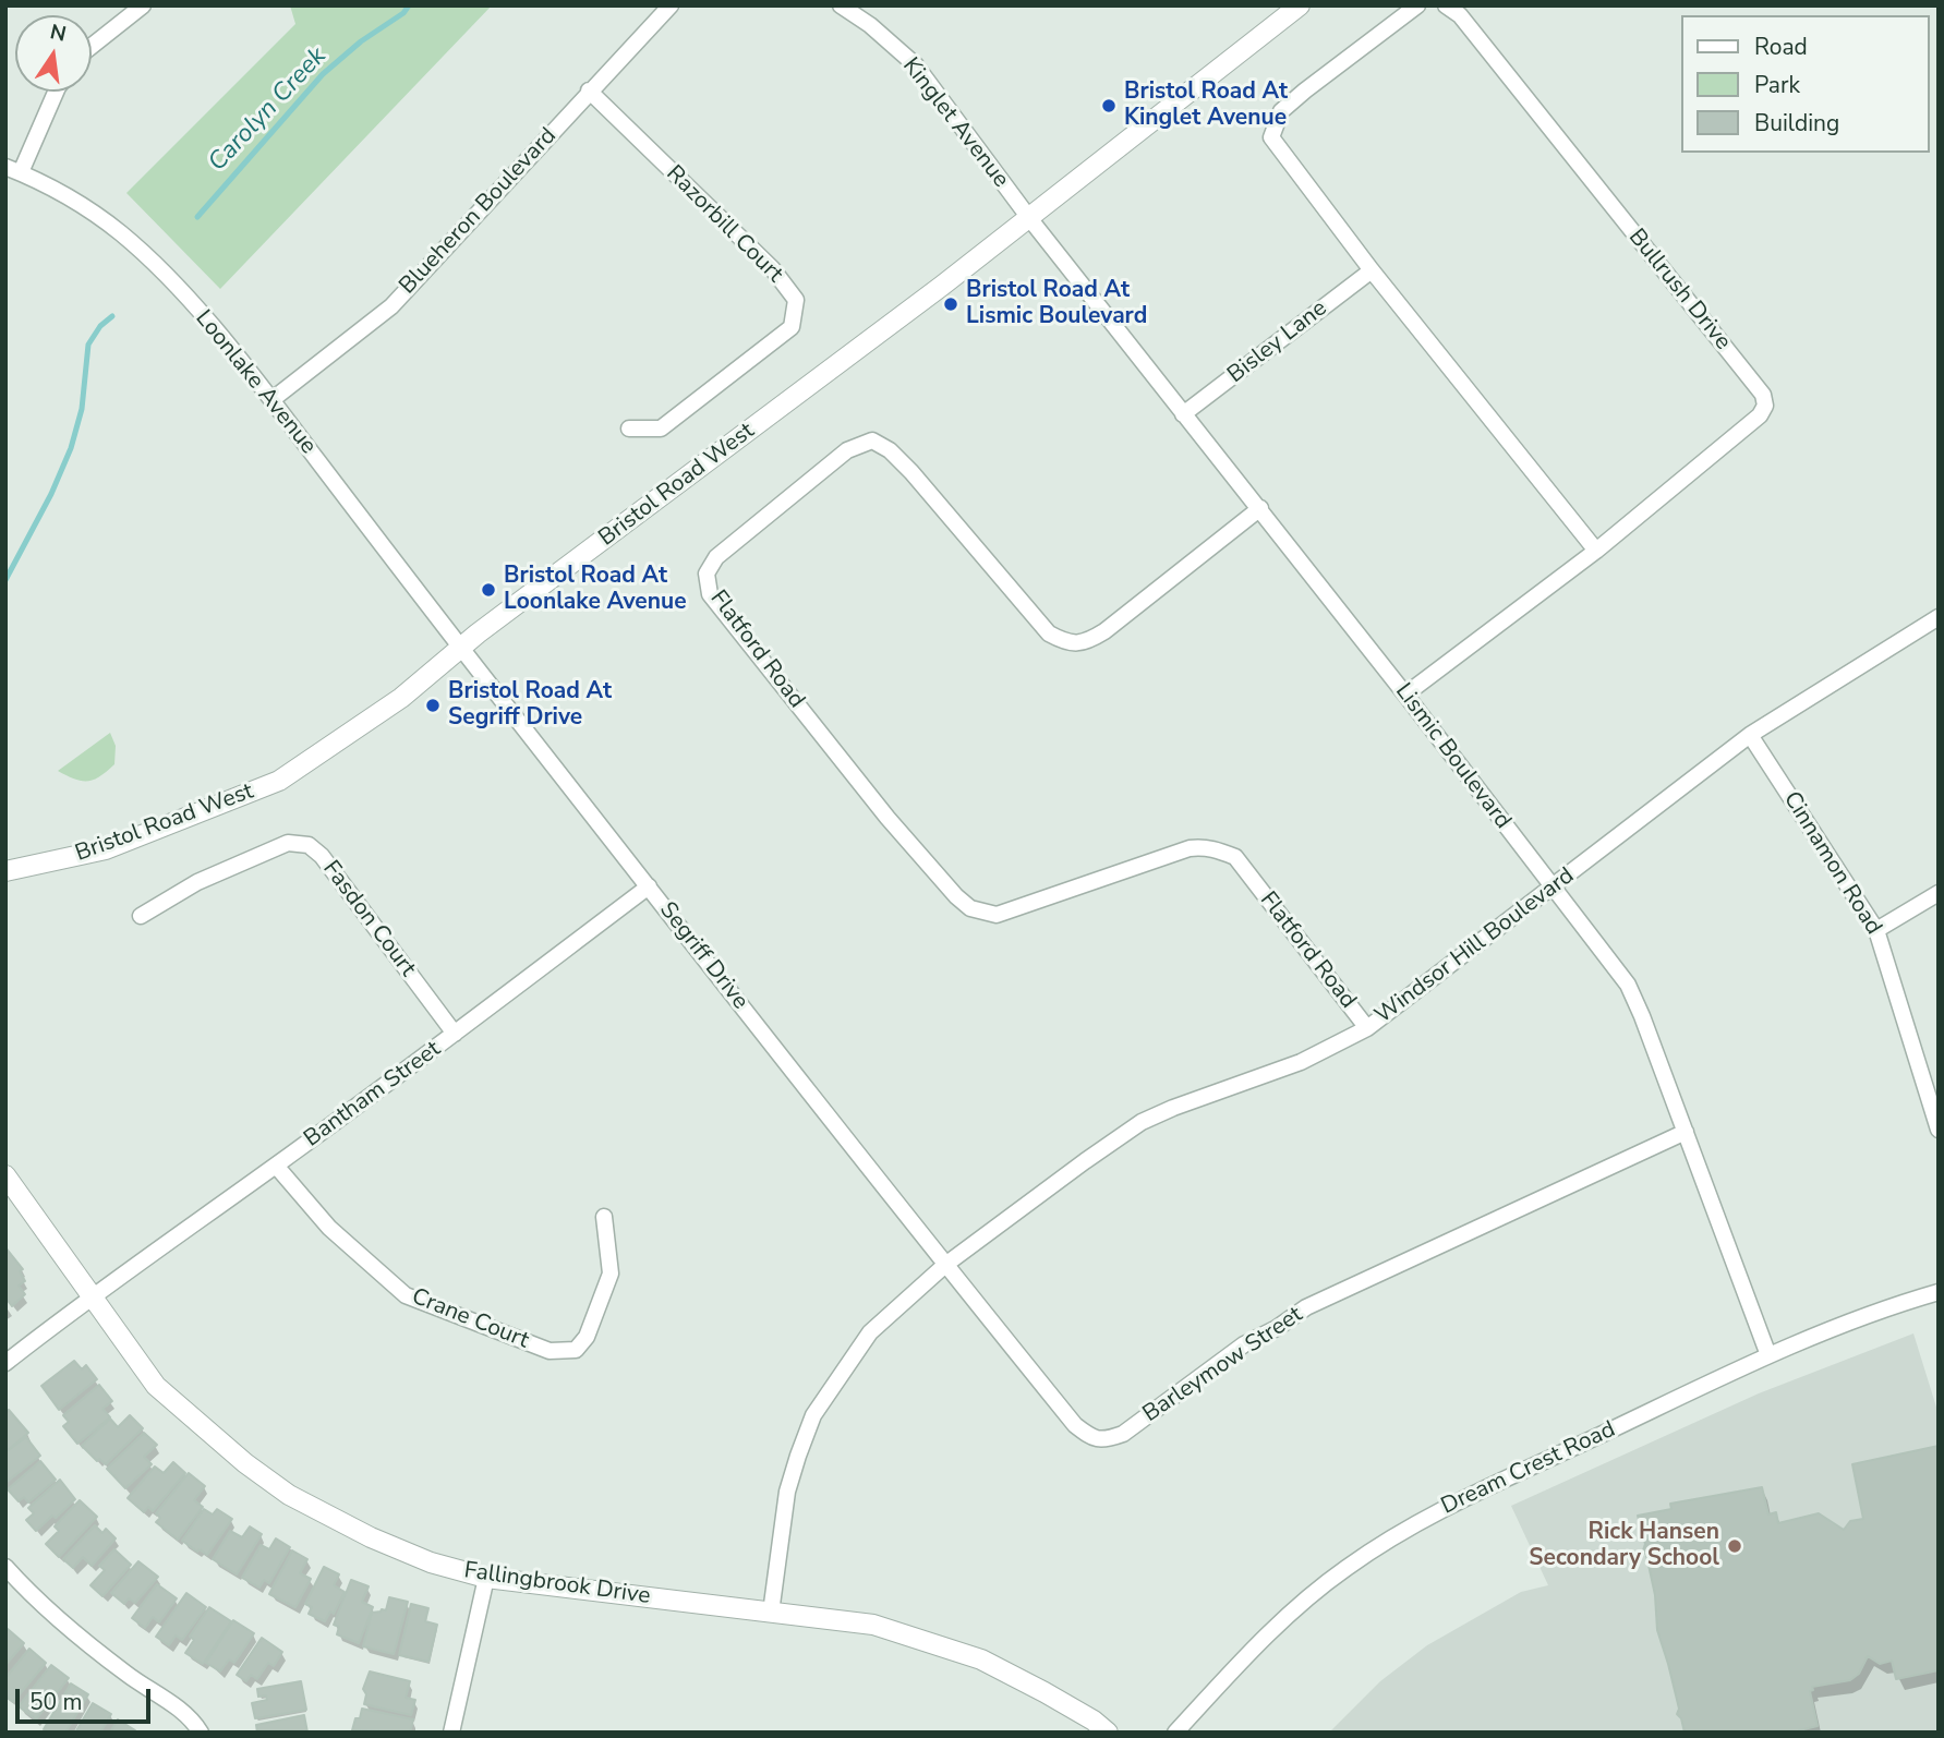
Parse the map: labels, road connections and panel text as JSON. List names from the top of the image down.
{
  "streets": {
    "street": [
      "Kinglet Avenue",
      "Blueheron Boulevard",
      "Razorbill Court",
      "Bullrush Drive",
      "Bisley Lane",
      "Loonlake Avenue",
      "Bristol Road West",
      "Flatford Road",
      "Lismic Boulevard",
      "Cinnamon Road",
      "Fasdon Court",
      "Windsor Hill Boulevard",
      "Segriff Drive",
      "Bantham Street",
      "Crane Court",
      "Barleymow Street",
      "Dream Crest Road",
      "Fallingbrook Drive"
    ]
  },
  "crossings": [
    ["Kinglet Avenue", "Bristol Road West"],
    ["Kinglet Avenue", "Lismic Boulevard"],
    ["Blueheron Boulevard", "Razorbill Court"],
    ["Blueheron Boulevard", "Loonlake Avenue"],
    ["Bullrush Drive", "Lismic Boulevard"],
    ["Bisley Lane", "Lismic Boulevard"],
    ["Loonlake Avenue", "Bristol Road West"],
    ["Loonlake Avenue", "Segriff Drive"],
    ["Bristol Road West", "Lismic Boulevard"],
    ["Bristol Road West", "Segriff Drive"],
    ["Flatford Road", "Lismic Boulevard"],
    ["Flatford Road", "Windsor Hill Boulevard"],
    ["Lismic Boulevard", "Windsor Hill Boulevard"],
    ["Lismic Boulevard", "Barleymow Street"],
    ["Lismic Boulevard", "Dream Crest Road"],
    ["Cinnamon Road", "Windsor Hill Boulevard"],
    ["Fasdon Court", "Bantham Street"],
    ["Windsor Hill Boulevard", "Segriff Drive"],
    ["Windsor Hill Boulevard", "Barleymow Street"],
    ["Windsor Hill Boulevard", "Fallingbrook Drive"],
    ["Segriff Drive", "Bantham Street"],
    ["Segriff Drive", "Barleymow Street"],
    ["Bantham Street", "Crane Court"],
    ["Bantham Street", "Fallingbrook Drive"]
  ],
  "water": ["Carolyn Creek"],
  "places": [
    "Bristol Road At Kinglet Avenue",
    "Bristol Road At Lismic Boulevard",
    "Bristol Road At Loonlake Avenue",
    "Bristol Road At Segriff Drive",
    "Rick Hansen Secondary School"
  ],
  "legend": ["Road", "Park", "Building"],
  "scale_bar": "50 m",
  "north": "top"
}
